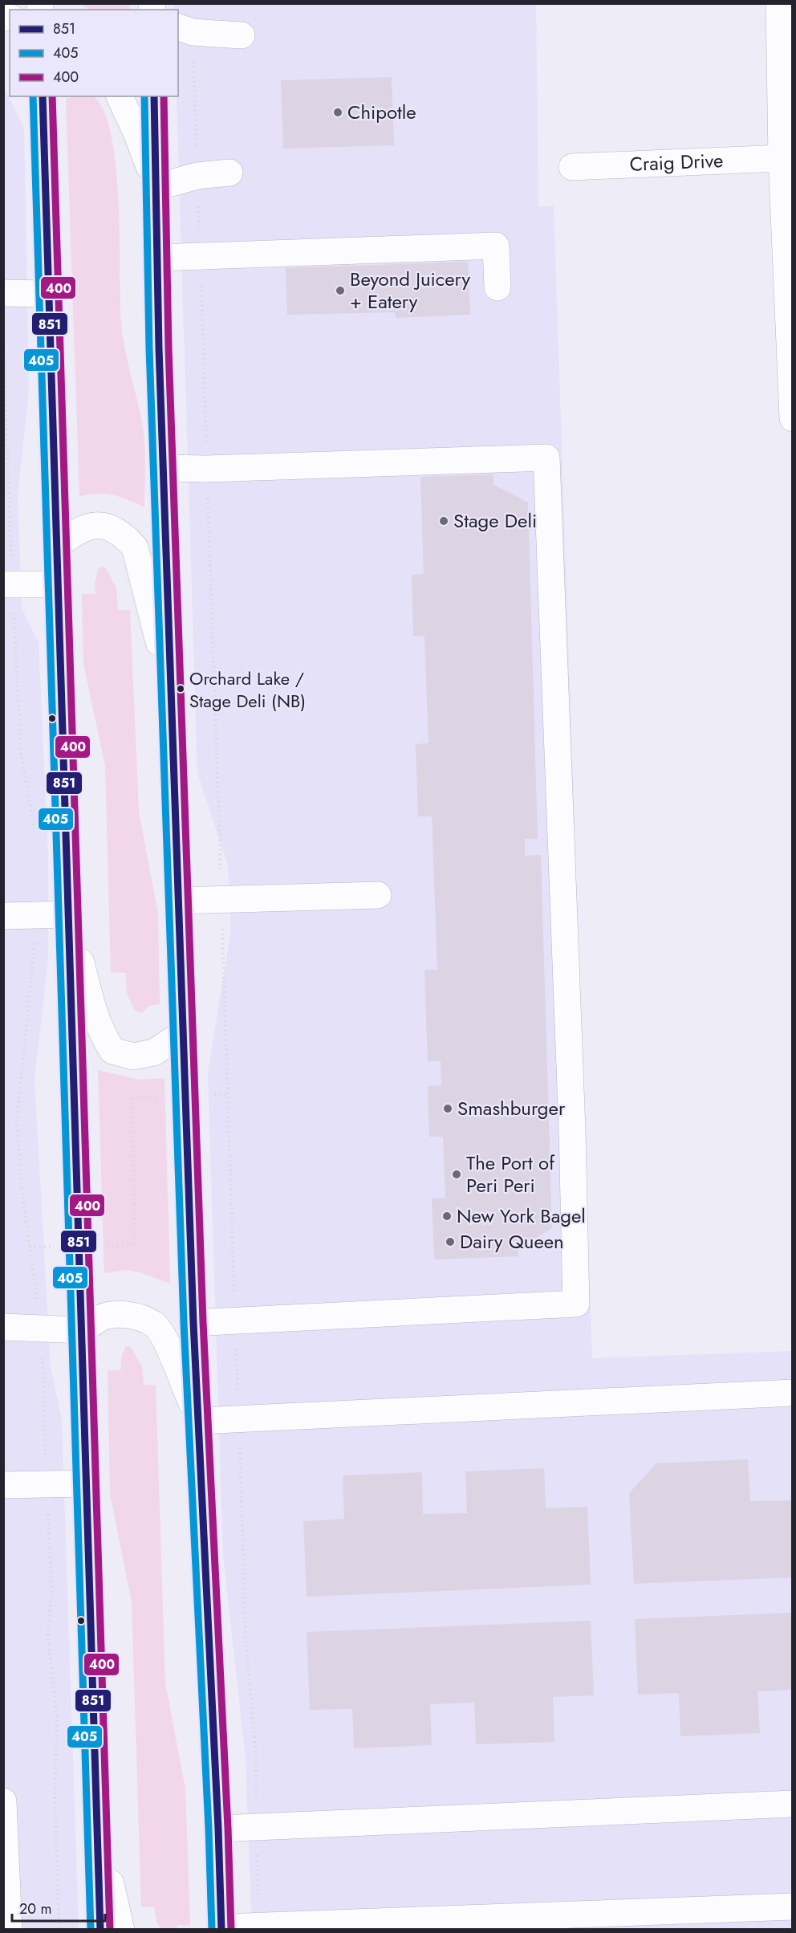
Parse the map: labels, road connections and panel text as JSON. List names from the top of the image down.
{
  "streets": {
    "main road": ["Craig Drive"]
  },
  "places": [
    "Chipotle",
    "Beyond Juicery + Eatery",
    "Stage Deli",
    "Orchard Lake / Stage Deli (NB)",
    "Smashburger",
    "The Port of Peri Peri",
    "New York Bagel",
    "Dairy Queen"
  ],
  "lines": ["transit line 851", "transit line 405", "transit line 400"],
  "legend": ["851", "405", "400"],
  "scale_bar": "20 m"
}
